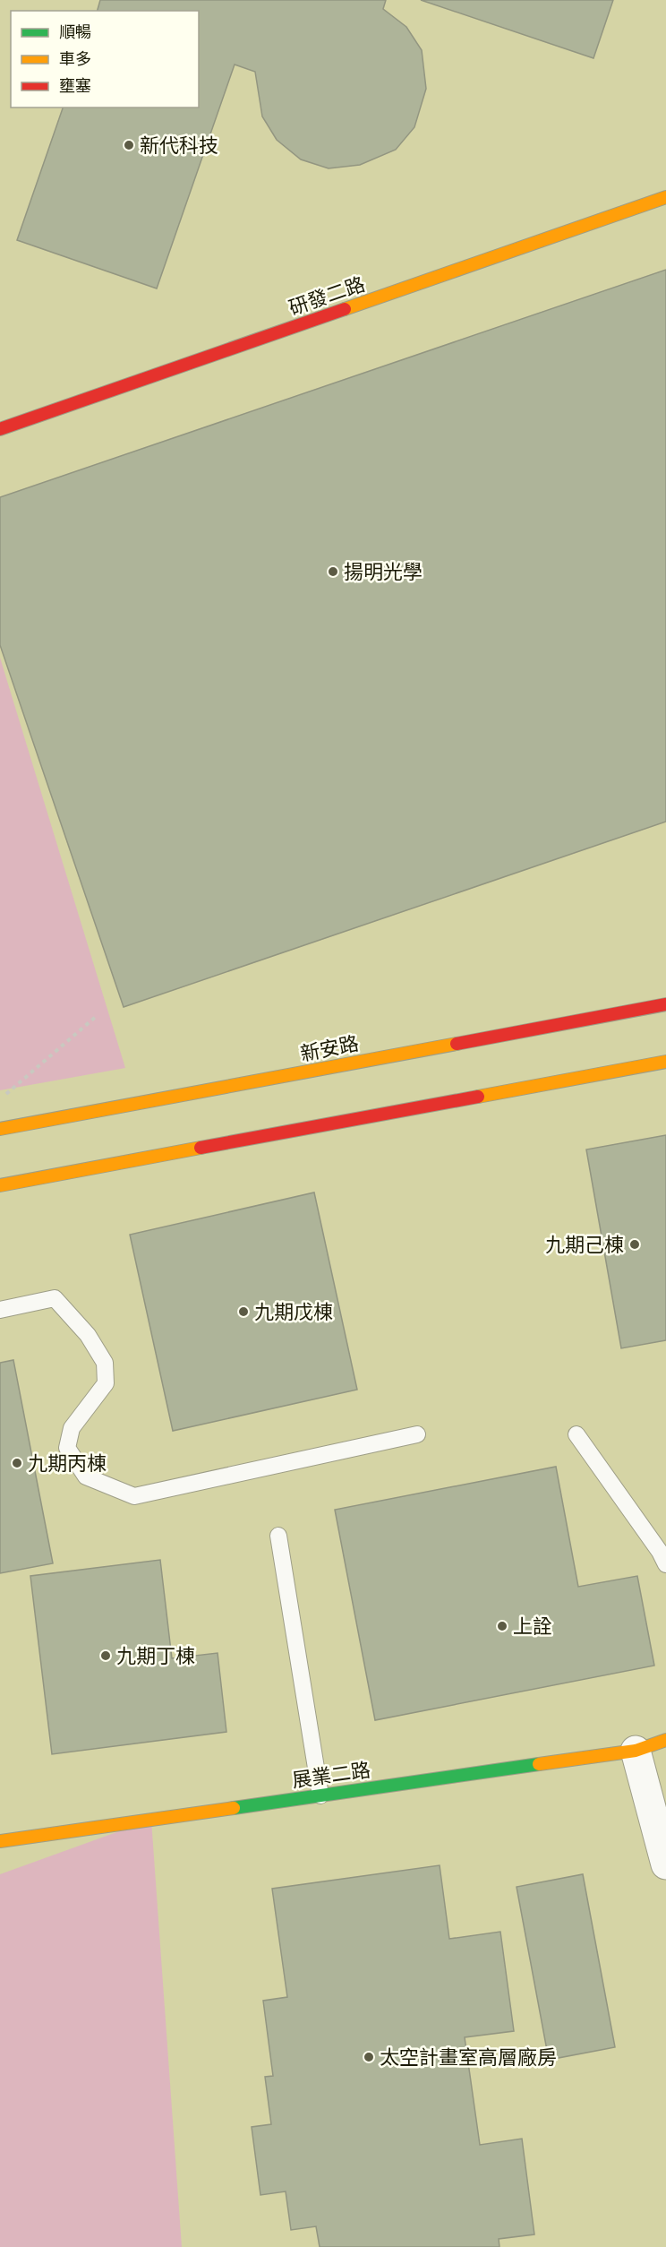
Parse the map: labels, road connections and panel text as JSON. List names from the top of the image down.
{
  "streets": {
    "street": ["研發二路", "新安路", "展業二路"]
  },
  "places": [
    "新代科技",
    "揚明光學",
    "九期己棟",
    "九期戊棟",
    "九期丙棟",
    "上詮",
    "九期丁棟",
    "太空計畫室高層廠房"
  ],
  "legend": ["順暢", "車多", "壅塞"]
}
